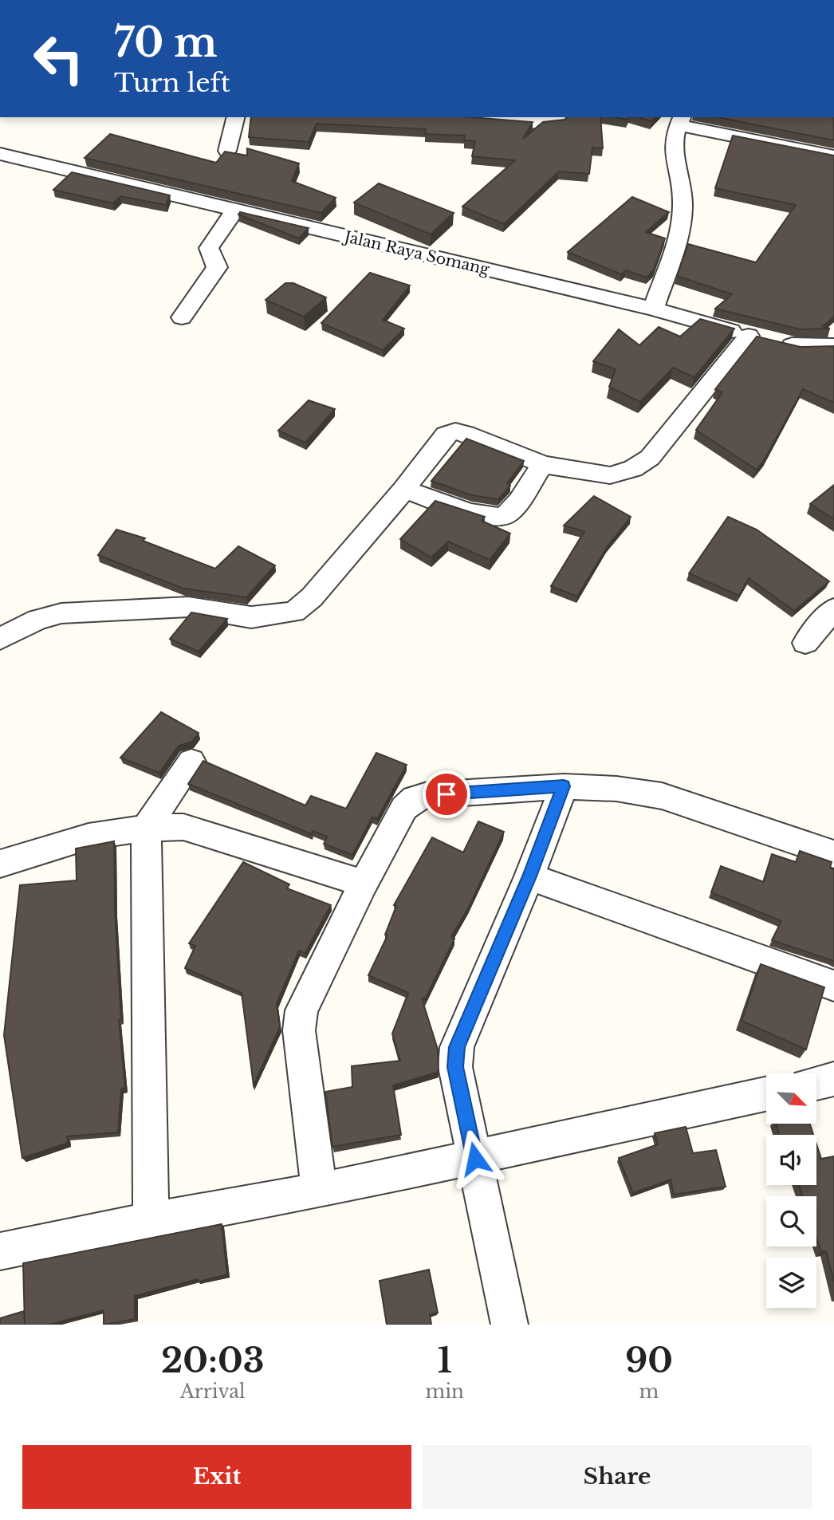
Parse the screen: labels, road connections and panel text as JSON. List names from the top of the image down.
{
  "streets": {
    "street": ["Jalan Raya Somang"]
  },
  "north": "bottom right",
  "page": {
    "turn": ["70 m", "Turn left"],
    "eta": [
      "20:03",
      "Arrival",
      "1",
      "min",
      "90",
      "m"
    ],
    "buttons": ["Exit", "Share"]
  }
}
